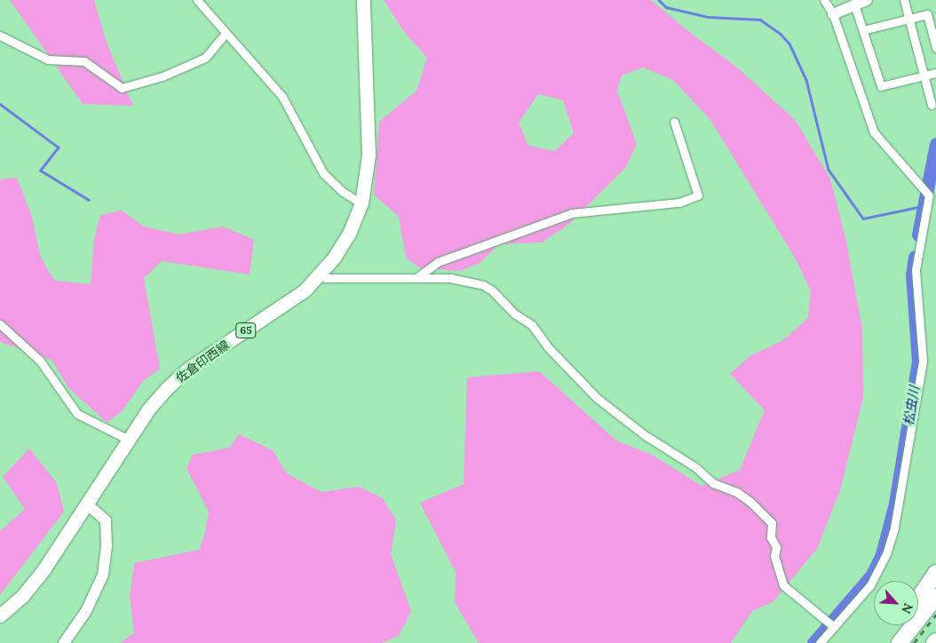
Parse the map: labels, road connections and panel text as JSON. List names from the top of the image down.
{
  "streets": {
    "main road": ["65", "佐倉印西線"]
  },
  "water": ["松虫川"],
  "north": "bottom right"
}
